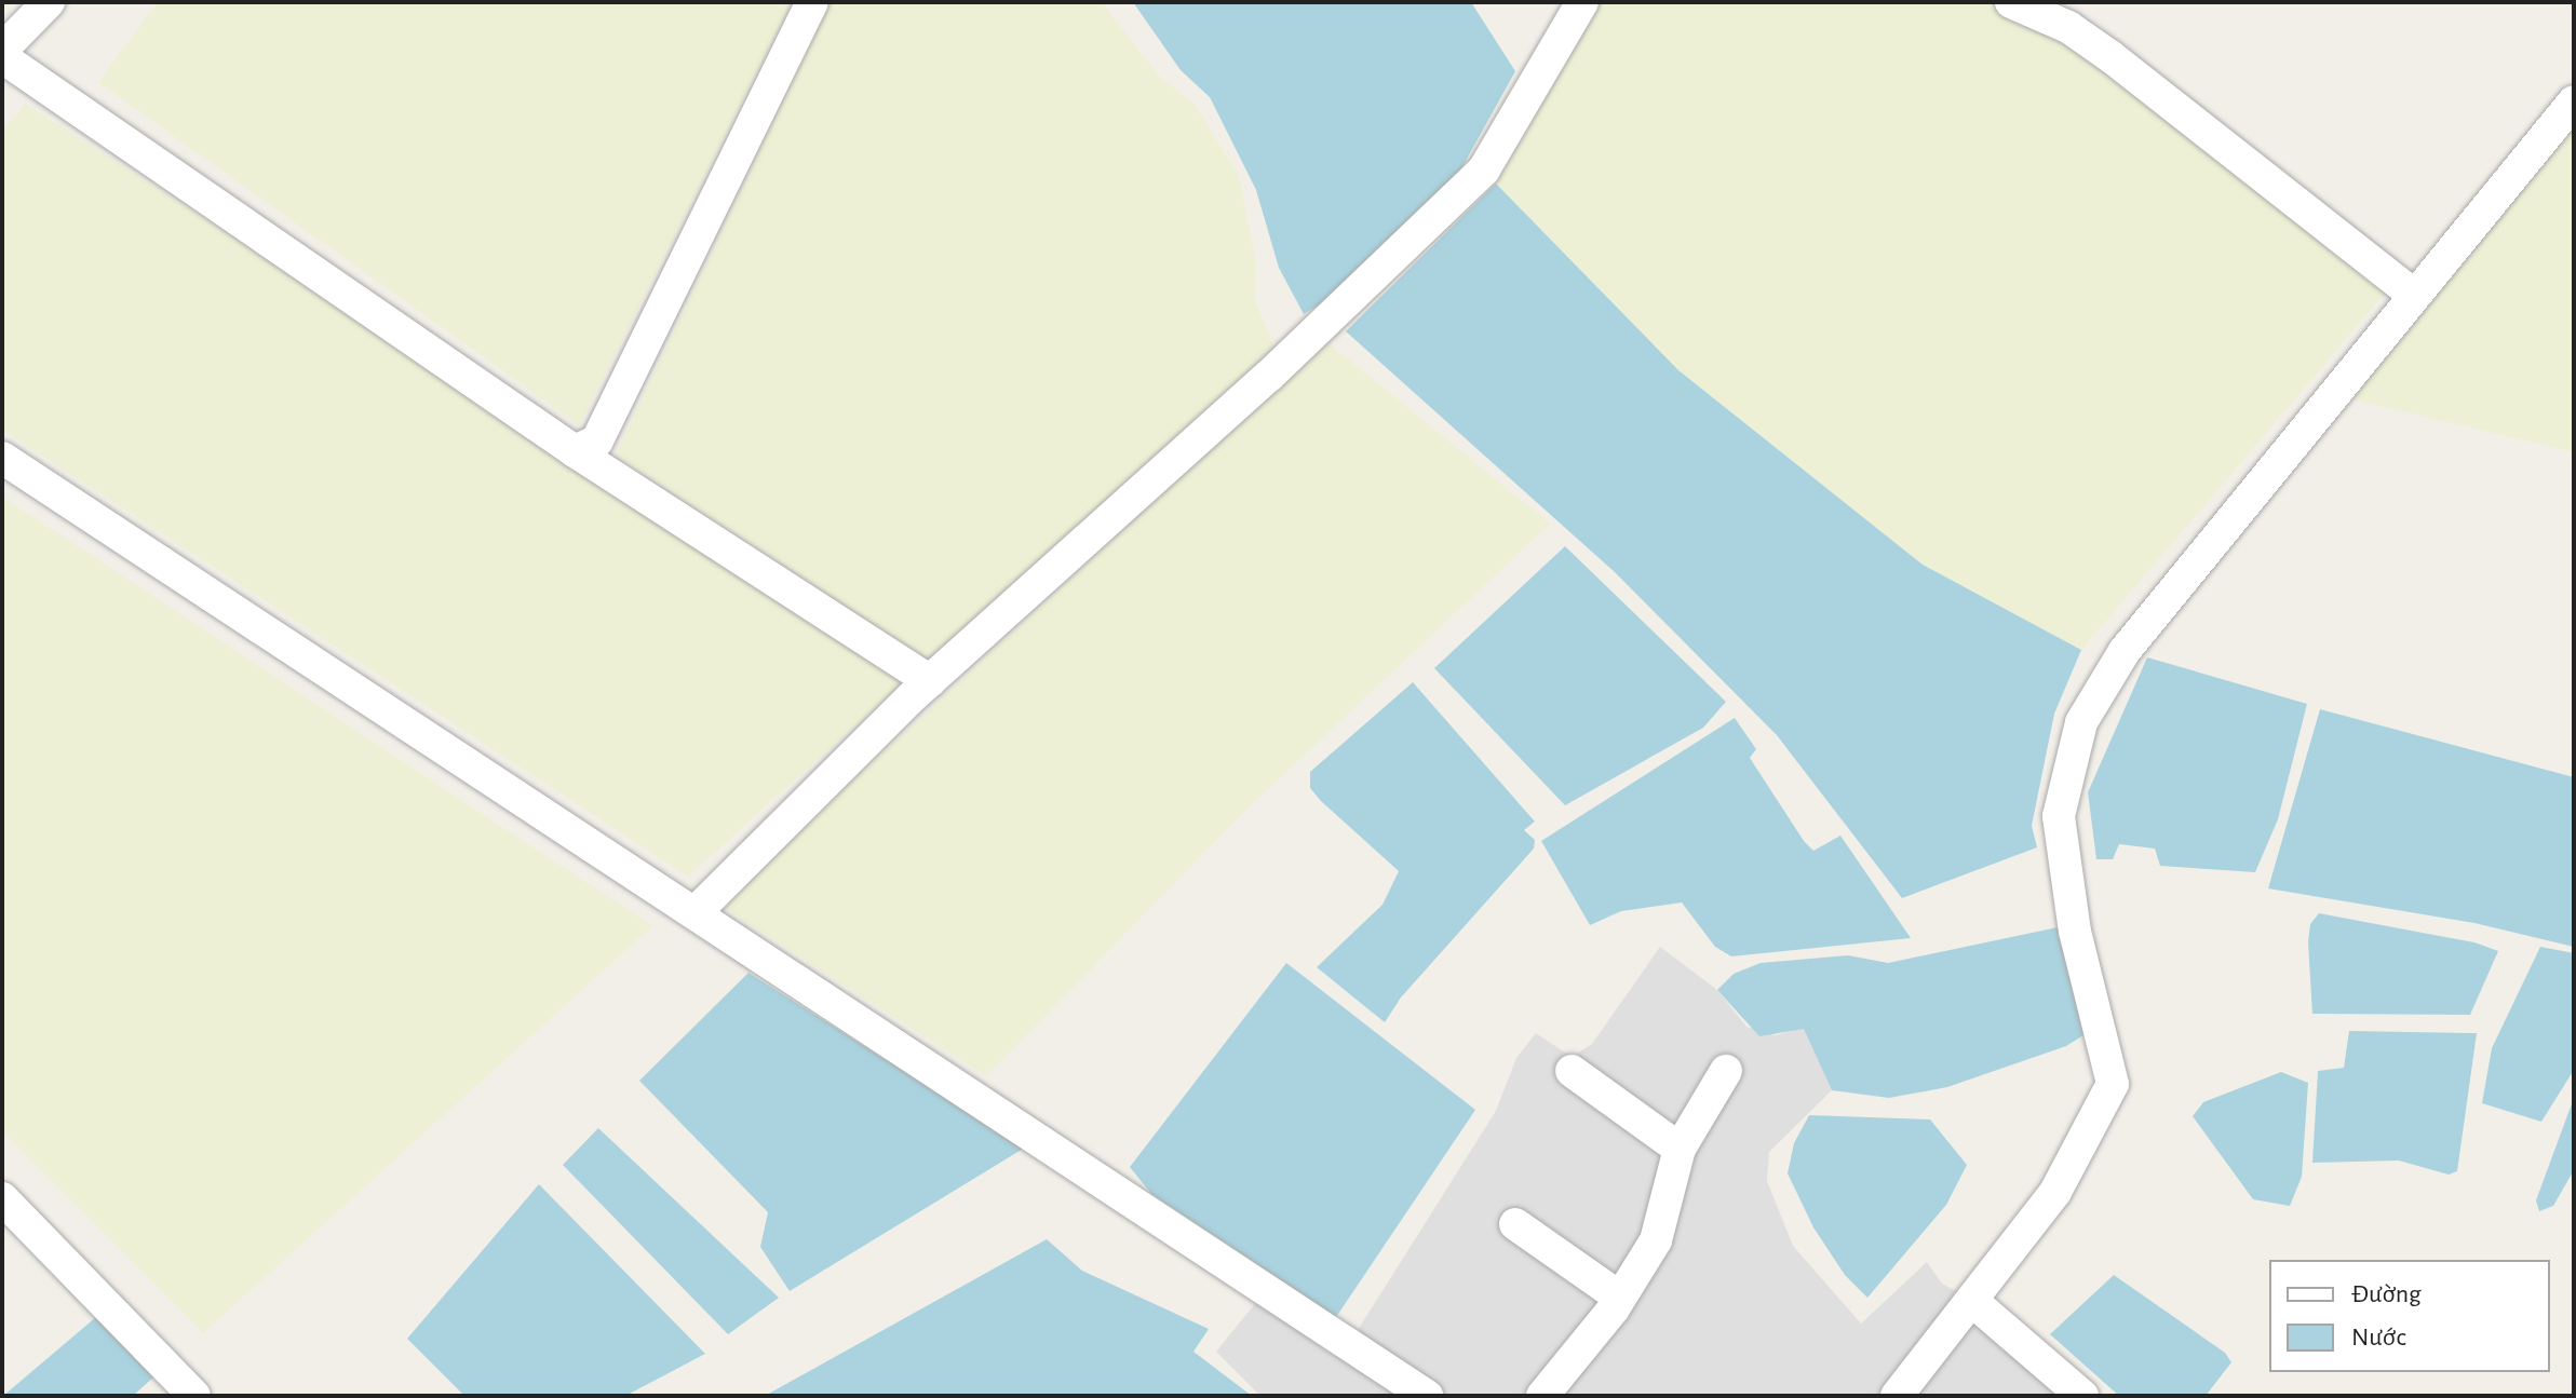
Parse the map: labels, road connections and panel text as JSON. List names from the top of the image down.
{
  "legend": ["Đường", "Nước"]
}
